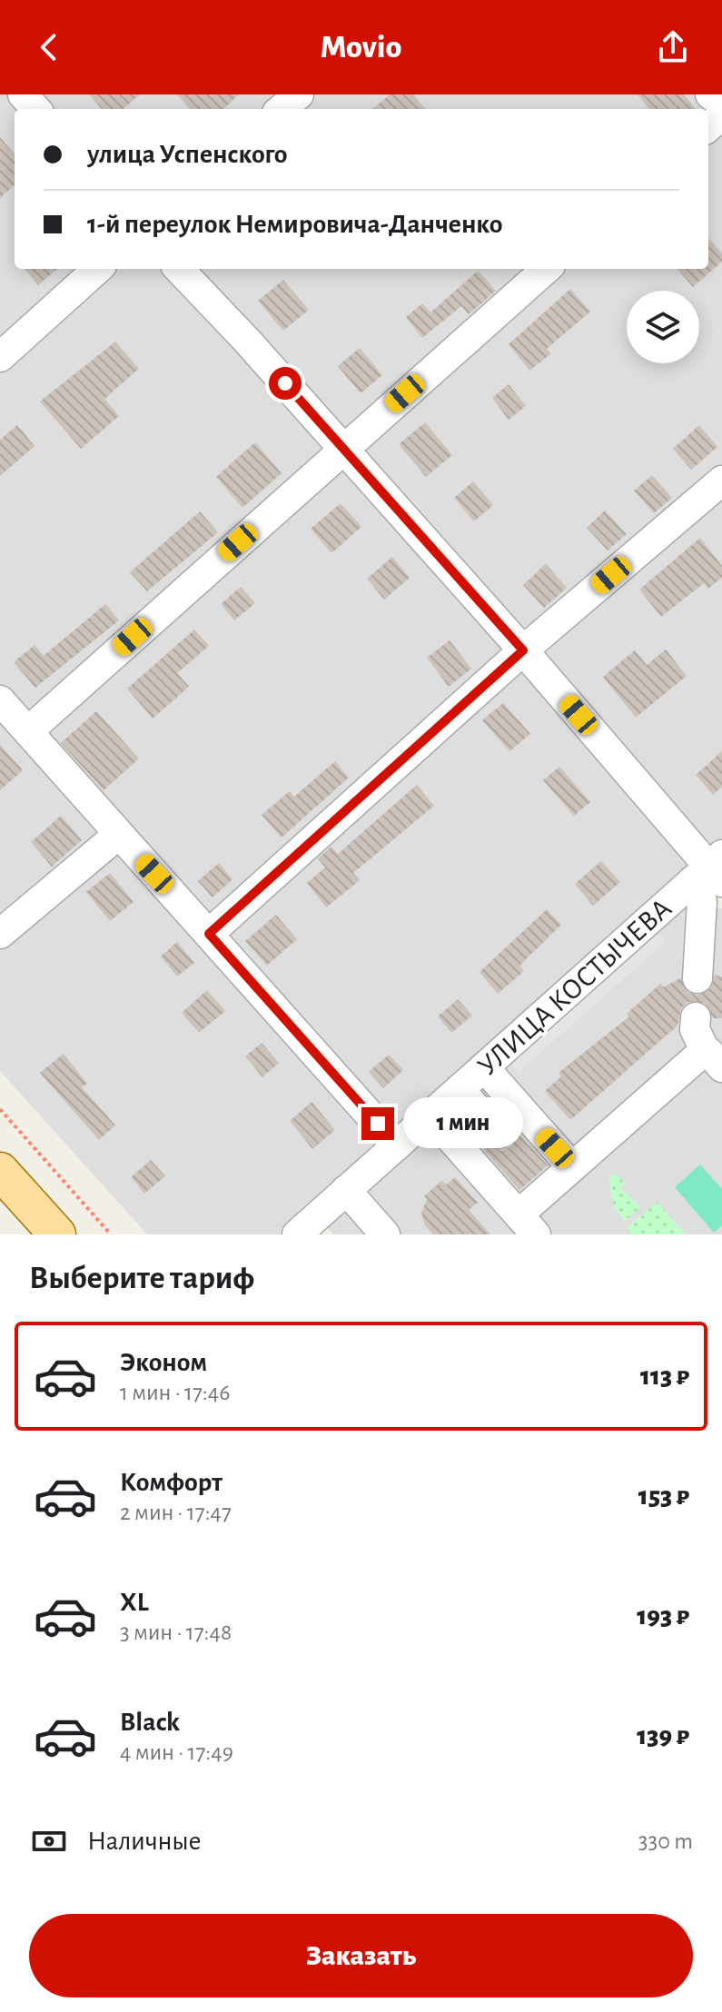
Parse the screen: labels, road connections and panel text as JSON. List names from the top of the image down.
{
  "streets": {
    "street": ["УЛИЦА КОСТЫЧЕВА"]
  },
  "page": {
    "header": "Movio",
    "banner": ["улица Успенского", "1-й переулок Немировича-Данченко"],
    "bubble": "1 мин",
    "heading": "Выберите тариф",
    "list": [
      {
        "name": "Эконом",
        "note": "1 мин · 17:46",
        "value": "113 ₽"
      },
      {
        "name": "Комфорт",
        "note": "2 мин · 17:47",
        "value": "153 ₽"
      },
      {
        "name": "XL",
        "note": "3 мин · 17:48",
        "value": "193 ₽"
      },
      {
        "name": "Black",
        "note": "4 мин · 17:49",
        "value": "139 ₽"
      }
    ],
    "pay": ["Наличные", "330 m"],
    "buttons": "Заказать"
  }
}
